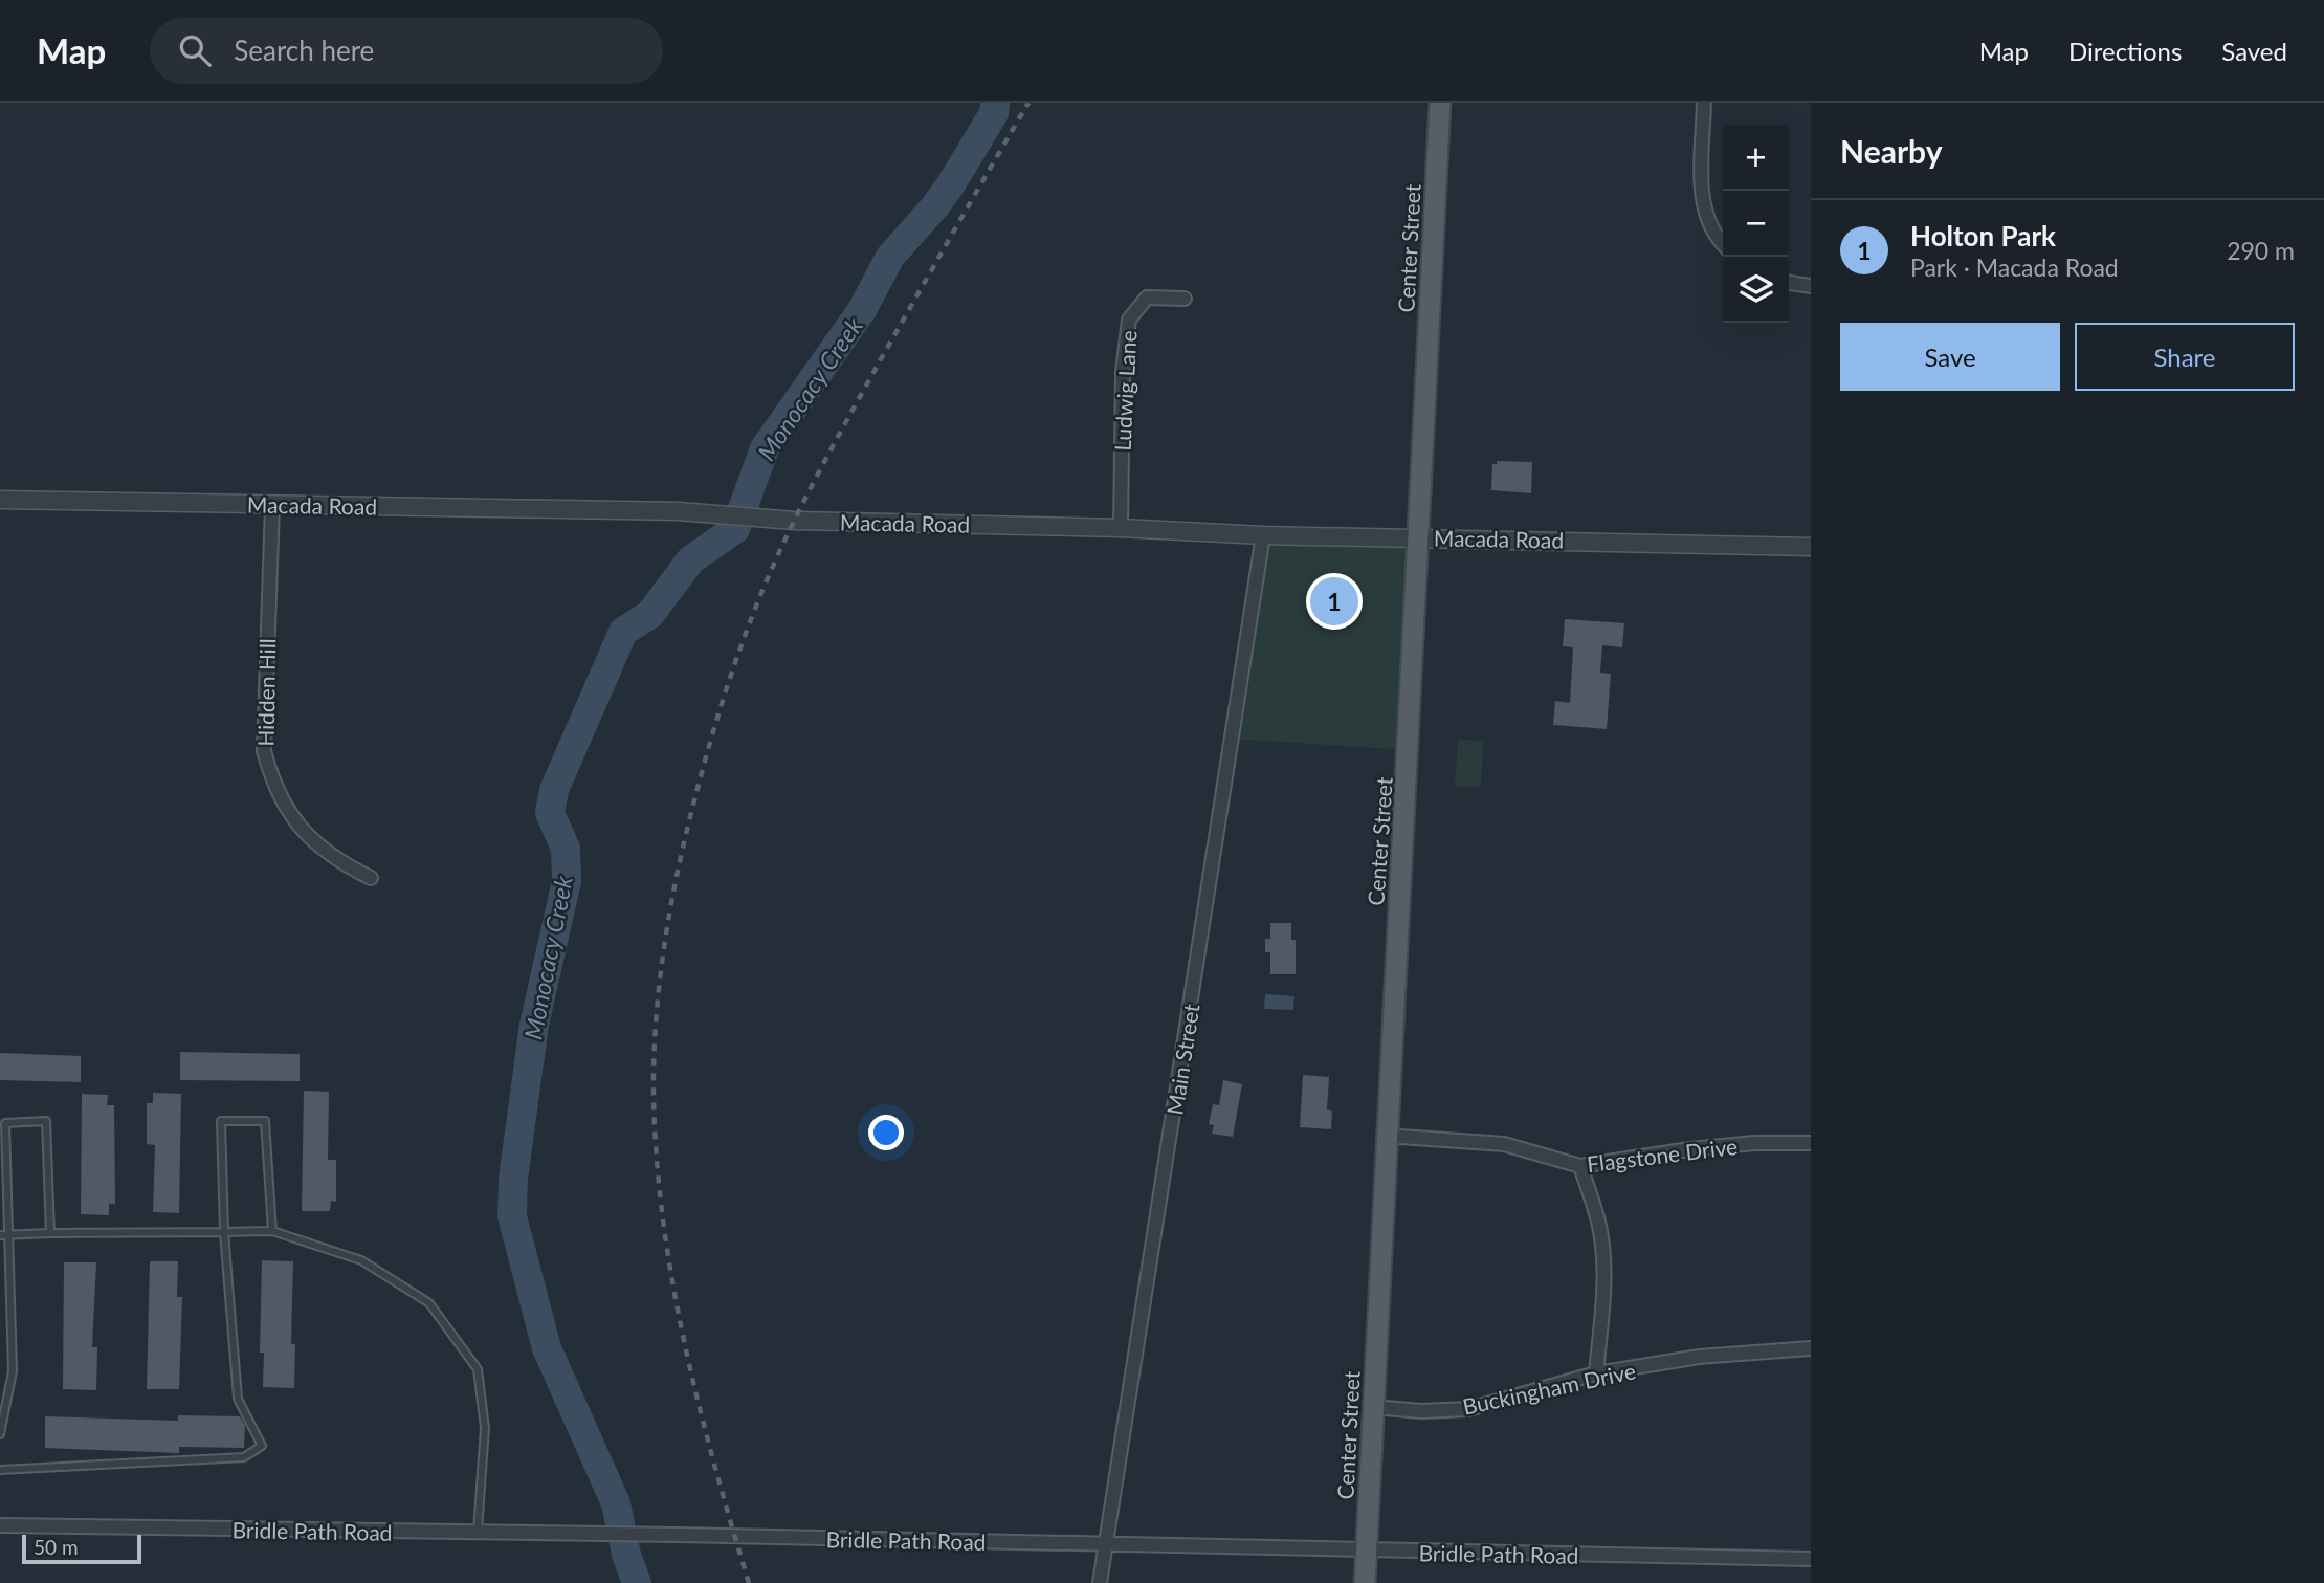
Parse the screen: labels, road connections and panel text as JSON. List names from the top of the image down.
{
  "streets": {
    "main road": ["Center Street"],
    "street": [
      "Ludwig Lane",
      "Macada Road",
      "Hidden Hill",
      "Main Street",
      "Flagstone Drive",
      "Buckingham Drive",
      "Bridle Path Road"
    ]
  },
  "crossings": [
    ["Center Street", "Macada Road"],
    ["Center Street", "Flagstone Drive"],
    ["Center Street", "Buckingham Drive"],
    ["Center Street", "Bridle Path Road"],
    ["Ludwig Lane", "Macada Road"],
    ["Macada Road", "Hidden Hill"],
    ["Macada Road", "Main Street"],
    ["Main Street", "Bridle Path Road"]
  ],
  "water": ["Monocacy Creek"],
  "scale_bar": "50 m",
  "page": {
    "header": "Map",
    "search": "Search here",
    "nav": ["Map", "Directions", "Saved"],
    "heading": "Nearby",
    "map_buttons": ["+", "−"],
    "list": [
      {
        "mark": "1",
        "name": "Holton Park",
        "note": "Park · Macada Road",
        "value": "290 m"
      }
    ],
    "buttons": ["Save", "Share"],
    "pins": "1",
    "scale": "50 m"
  }
}
